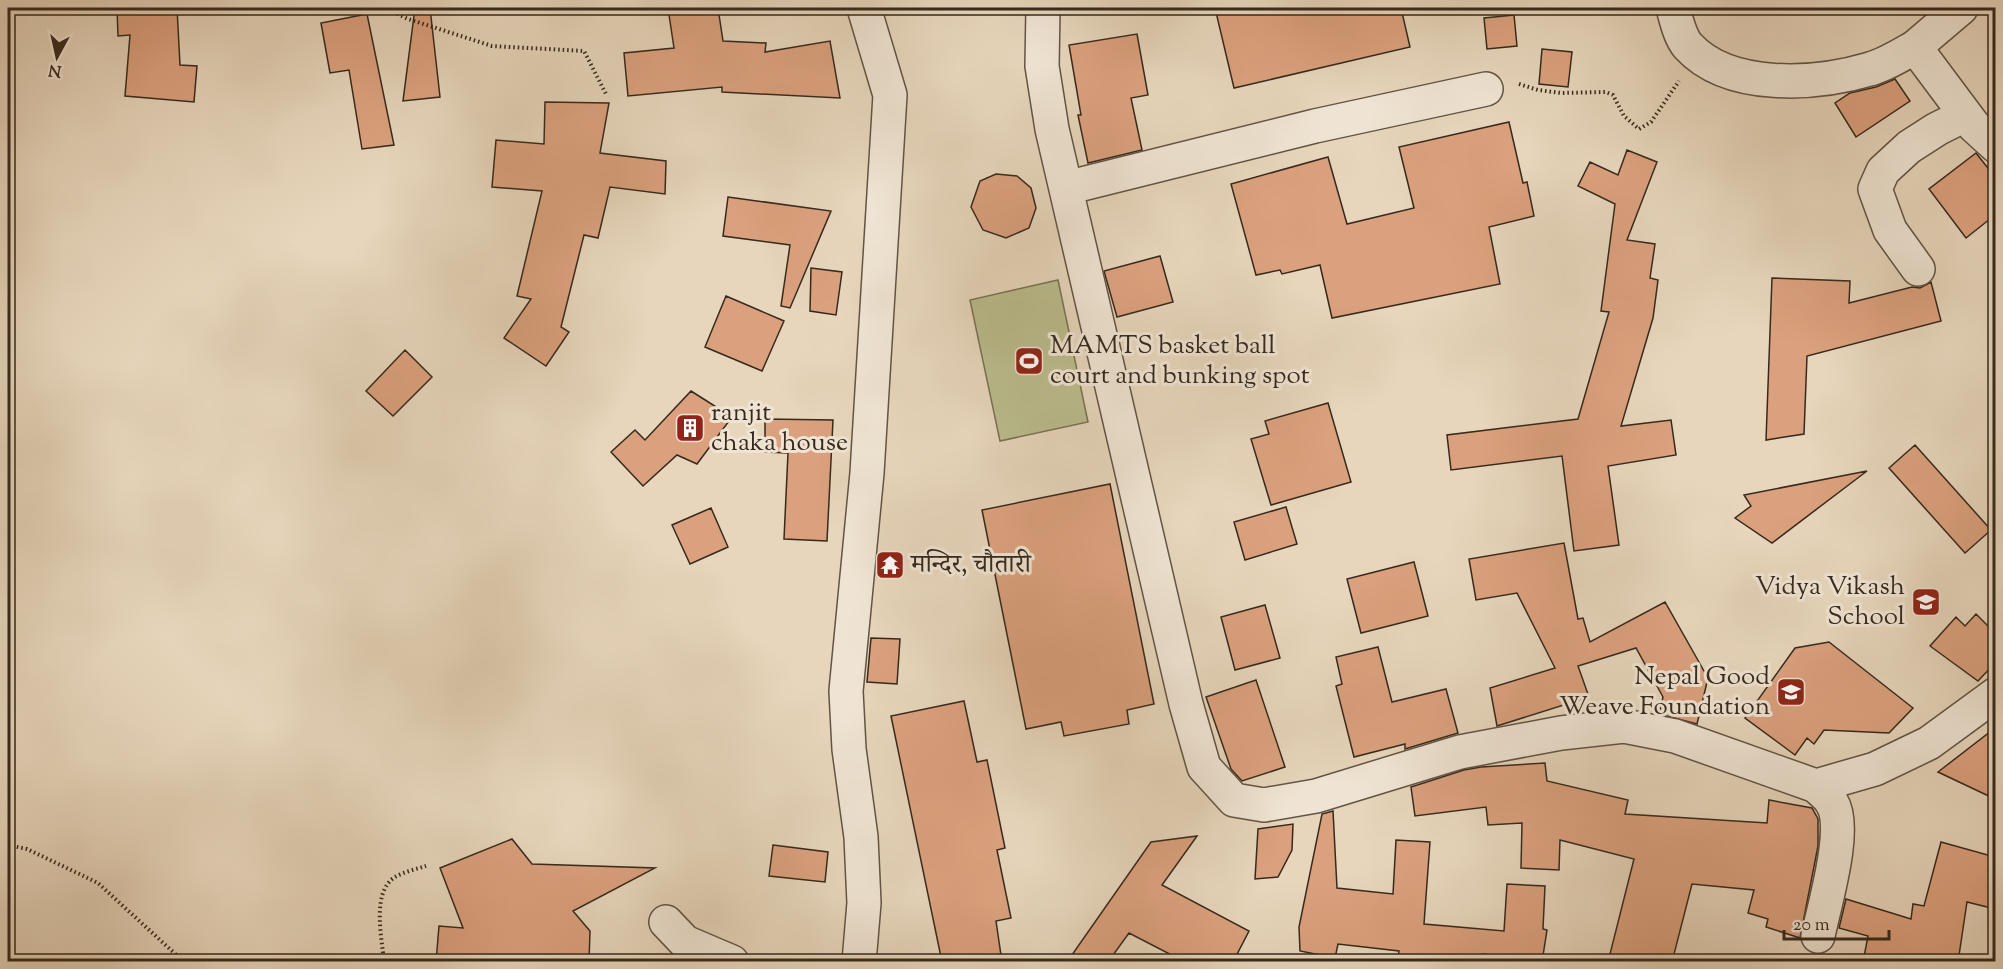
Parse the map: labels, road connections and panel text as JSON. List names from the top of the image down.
{
  "places": {
    "sports": ["MAMTS basket ball court and bunking spot"],
    "building": ["ranjit chaka house"],
    "temple": ["मन्दिर, चौतारी"],
    "school or university": ["Vidya Vikash School", "Nepal Good Weave Foundation"]
  },
  "scale_bar": "20 m",
  "north": "bottom"
}
